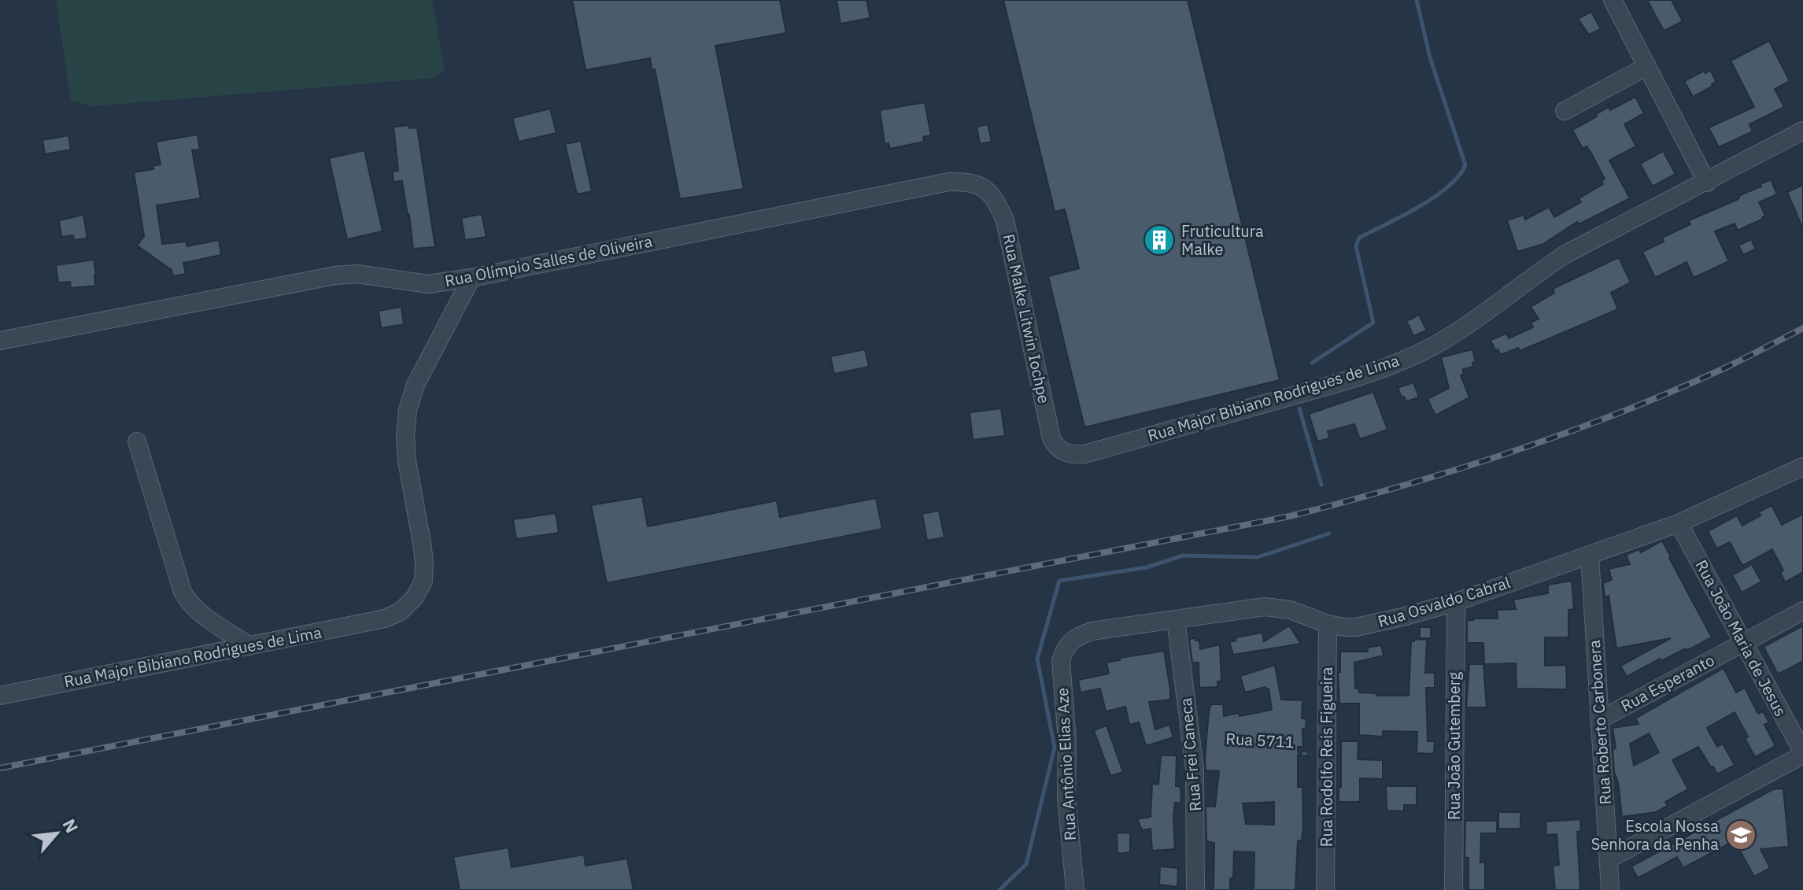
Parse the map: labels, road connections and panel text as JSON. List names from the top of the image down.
{
  "streets": {
    "street": [
      "Rua Olímpio Salles de Oliveira",
      "Rua Malke Litwin Iochpe",
      "Rua Major Bibiano Rodrigues de Lima",
      "Rua Osvaldo Cabral",
      "Rua João Maria de Jesus",
      "Rua Esperanto",
      "Rua Roberto Carbonera",
      "Rua João Gutemberg",
      "Rua Frei Caneca",
      "Rua Rodolfo Reis Figueira",
      "Rua Antônio Elias Aze"
    ],
    "path": ["Rua 5711"]
  },
  "crossings": [
    ["Rua Olímpio Salles de Oliveira", "Rua Malke Litwin Iochpe"],
    ["Rua Olímpio Salles de Oliveira", "Rua Major Bibiano Rodrigues de Lima"],
    ["Rua Malke Litwin Iochpe", "Rua Major Bibiano Rodrigues de Lima"],
    ["Rua Osvaldo Cabral", "Rua João Maria de Jesus"],
    ["Rua Osvaldo Cabral", "Rua Roberto Carbonera"],
    ["Rua Osvaldo Cabral", "Rua João Gutemberg"],
    ["Rua Osvaldo Cabral", "Rua Frei Caneca"],
    ["Rua Osvaldo Cabral", "Rua Rodolfo Reis Figueira"],
    ["Rua Osvaldo Cabral", "Rua Antônio Elias Aze"],
    ["Rua João Maria de Jesus", "Rua Esperanto"],
    ["Rua Esperanto", "Rua Roberto Carbonera"],
    ["Rua 5711", "Rua Frei Caneca"],
    ["Rua 5711", "Rua Rodolfo Reis Figueira"]
  ],
  "places": {
    "building": ["Fruticultura Malke"],
    "school or university": ["Escola Nossa Senhora da Penha"]
  },
  "north": "top right"
}
